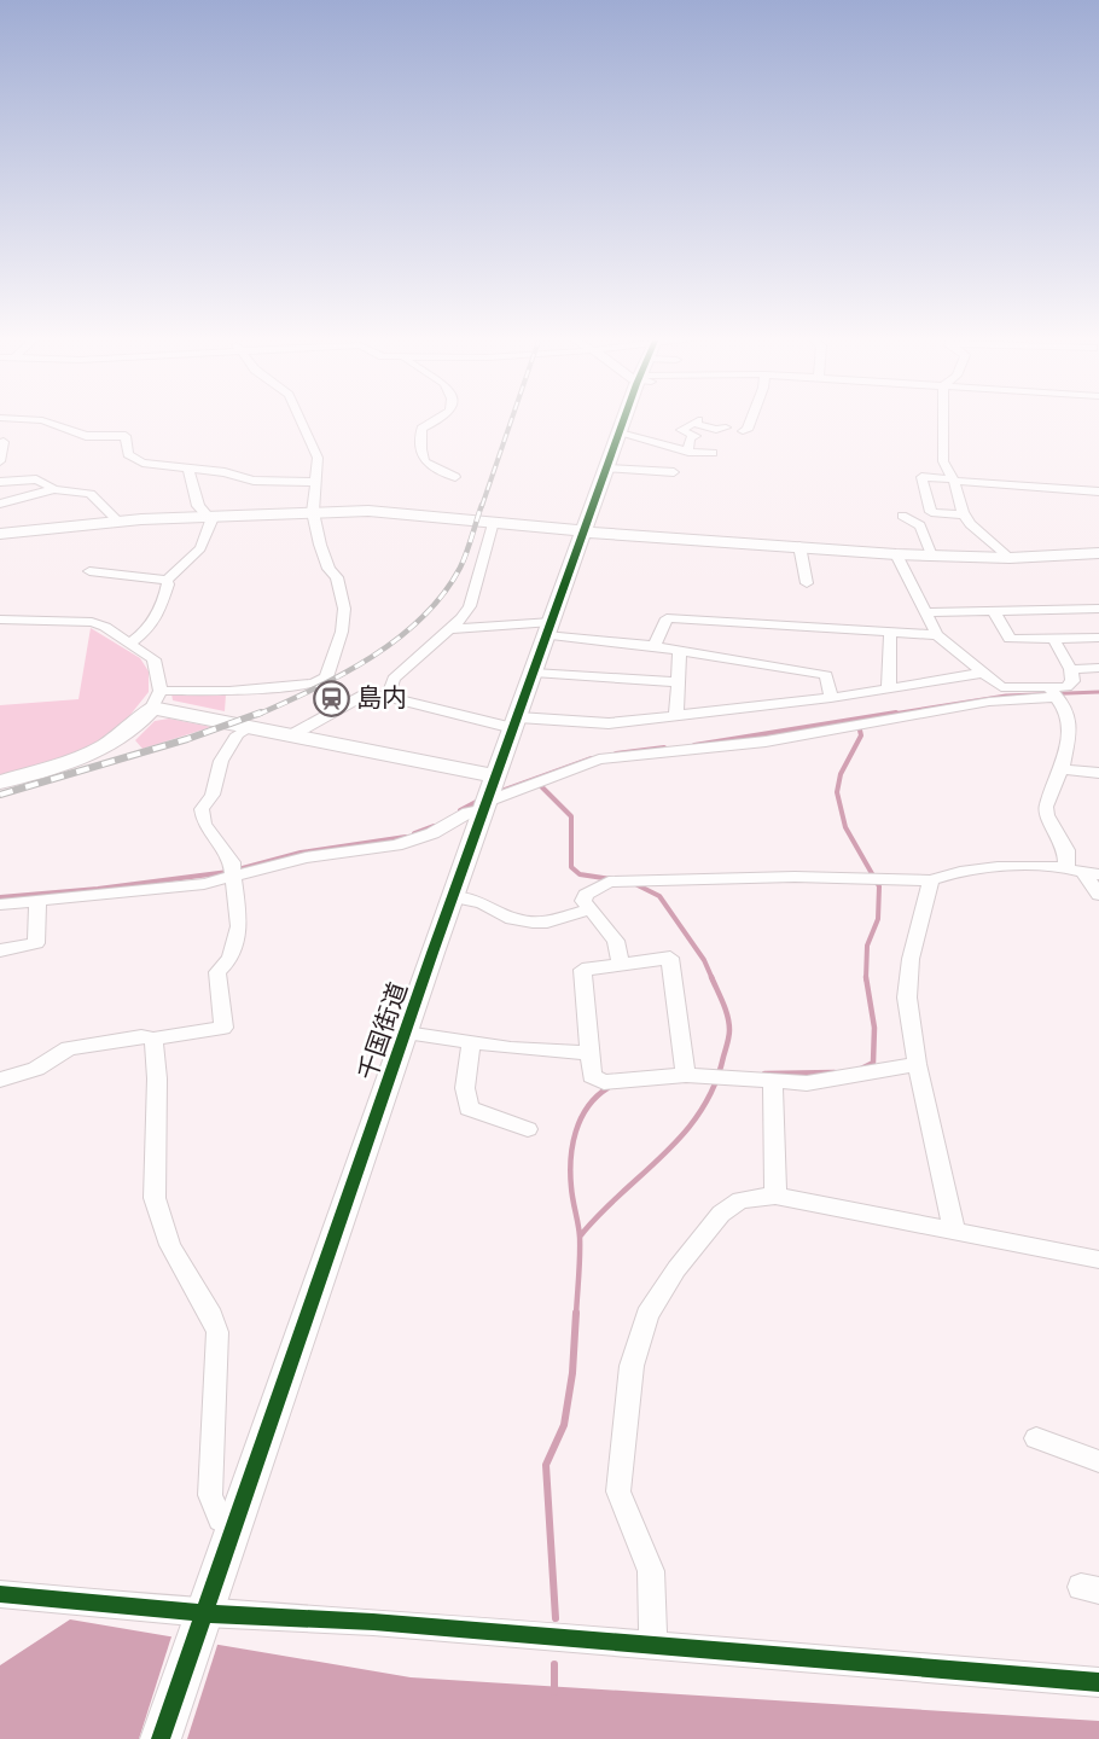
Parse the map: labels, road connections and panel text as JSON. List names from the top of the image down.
{
  "streets": {
    "street": ["千国街道"]
  },
  "places": {
    "station": ["島内"]
  }
}
